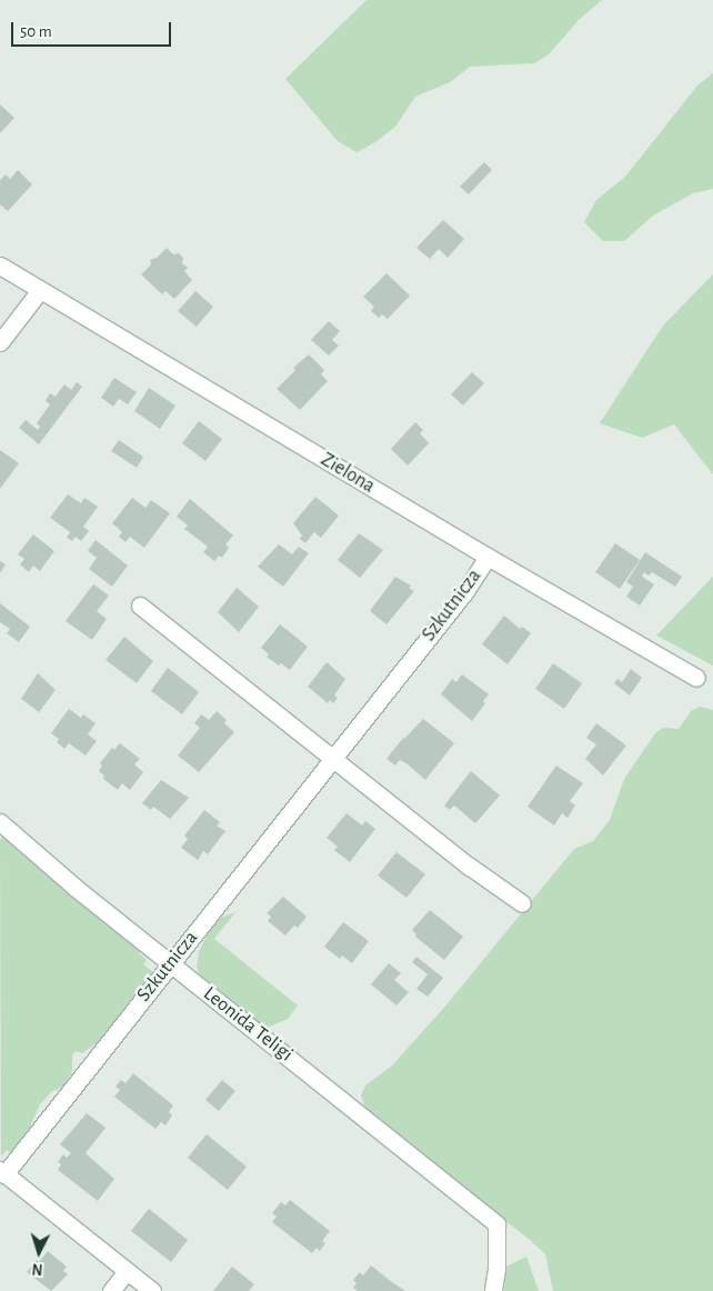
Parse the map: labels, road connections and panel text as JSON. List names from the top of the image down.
{
  "streets": {
    "street": ["Zielona", "Szkutnicza", "Leonida Teligi"]
  },
  "crossings": [
    ["Zielona", "Szkutnicza"],
    ["Szkutnicza", "Leonida Teligi"]
  ],
  "scale_bar": "50 m",
  "north": "bottom"
}
